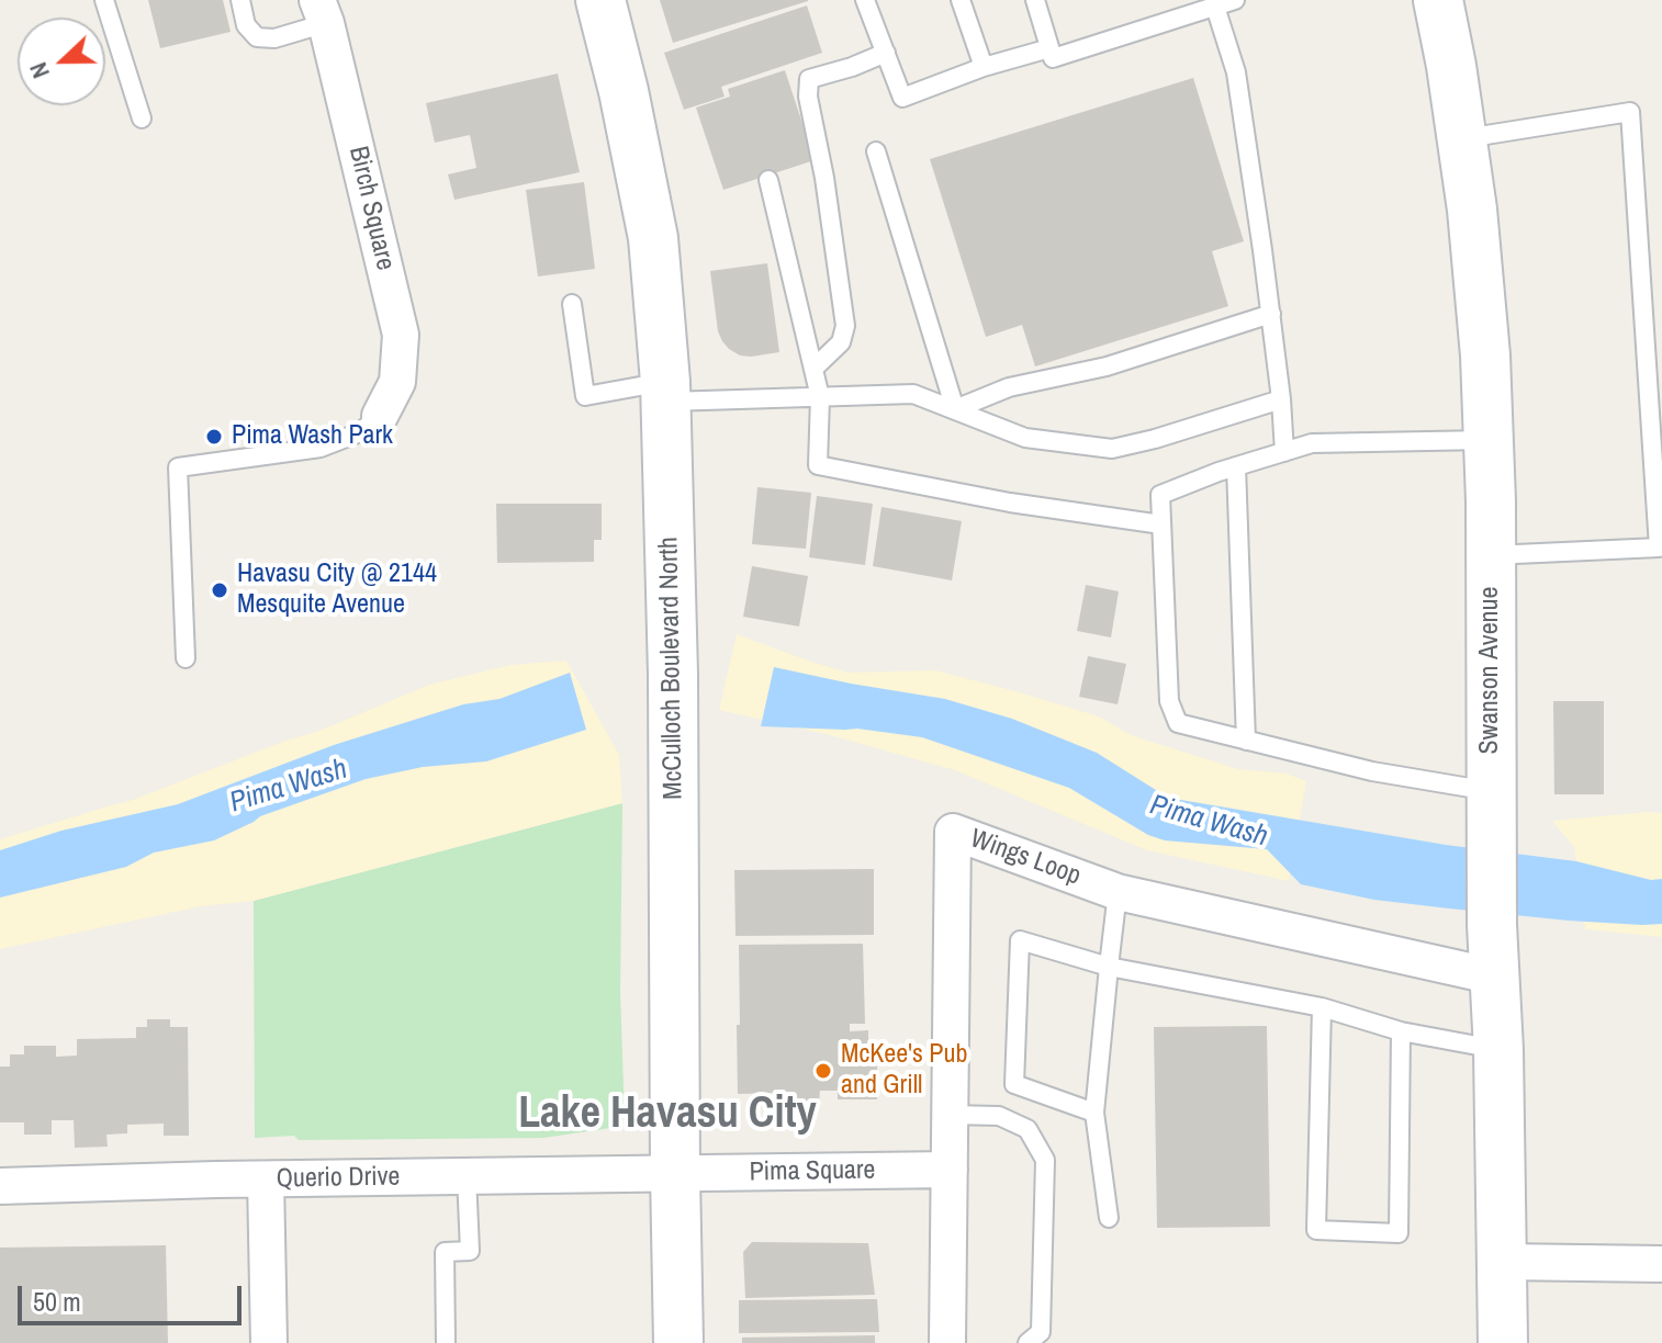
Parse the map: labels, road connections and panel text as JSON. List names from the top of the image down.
{
  "streets": {
    "main road": ["McCulloch Boulevard North", "Swanson Avenue"],
    "street": [
      "Birch Square",
      "Wings Loop",
      "Pima Square",
      "Querio Drive"
    ]
  },
  "crossings": [
    ["McCulloch Boulevard North", "Pima Square"],
    ["McCulloch Boulevard North", "Querio Drive"],
    ["Swanson Avenue", "Wings Loop"],
    ["Wings Loop", "Pima Square"],
    ["Pima Square", "Querio Drive"]
  ],
  "districts": ["Lake Havasu City"],
  "water": ["Pima Wash"],
  "places": ["Pima Wash Park", "Havasu City @ 2144 Mesquite Avenue", "McKee's Pub and Grill"],
  "scale_bar": "50 m",
  "north": "left"
}
